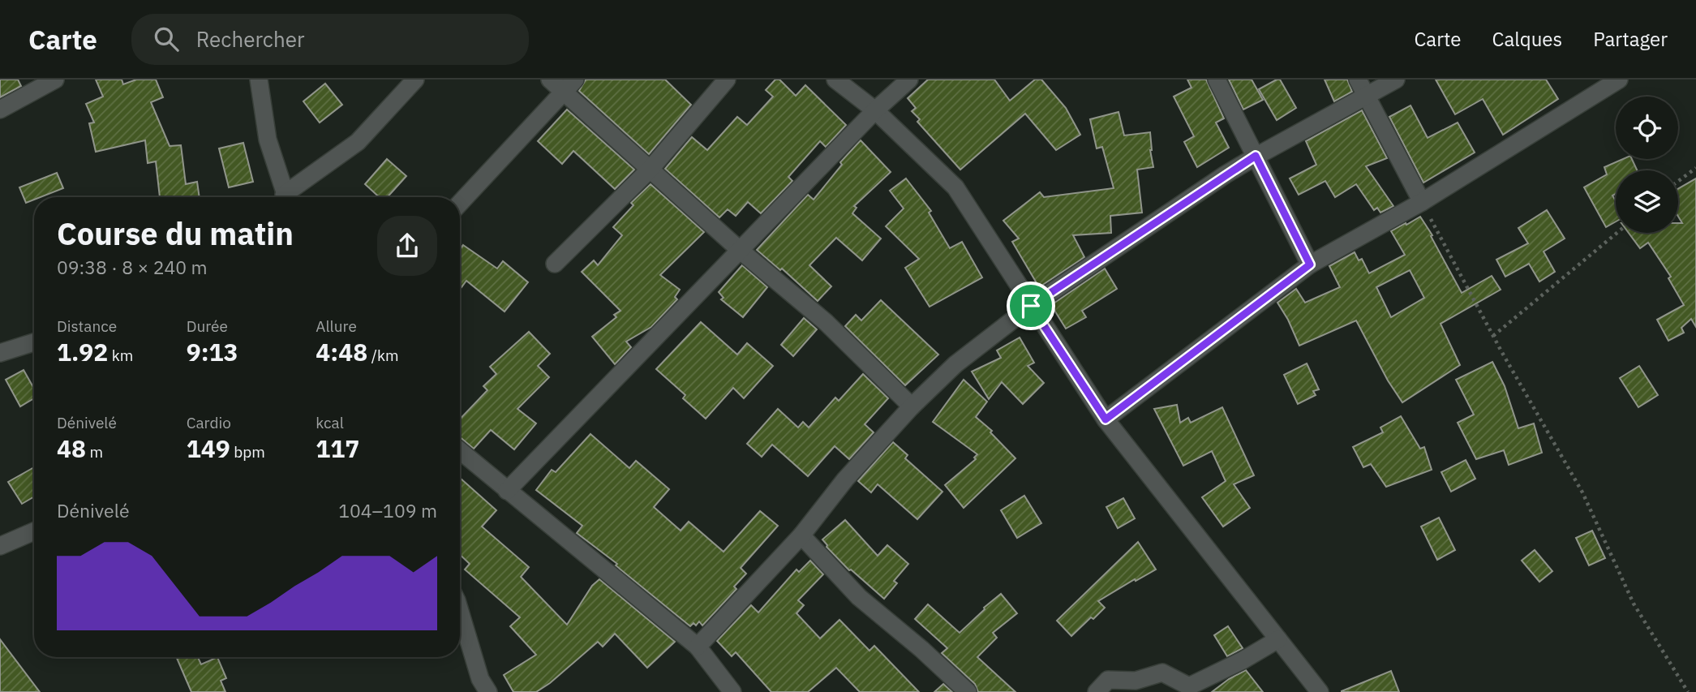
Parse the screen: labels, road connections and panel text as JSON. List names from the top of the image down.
{
  "page": {
    "header": "Carte",
    "search": "Rechercher",
    "nav": ["Carte", "Calques", "Partager"],
    "heading": ["Course du matin", "09:38 · 8 × 240 m"],
    "stats": [
      ["Distance", "1.92 km"],
      ["Durée", "9:13"],
      ["Allure", "4:48 /km"],
      ["Dénivelé", "48 m"],
      ["Cardio", "149 bpm"],
      ["kcal", "117"]
    ],
    "chart": ["Dénivelé", "104–109 m"]
  }
}
